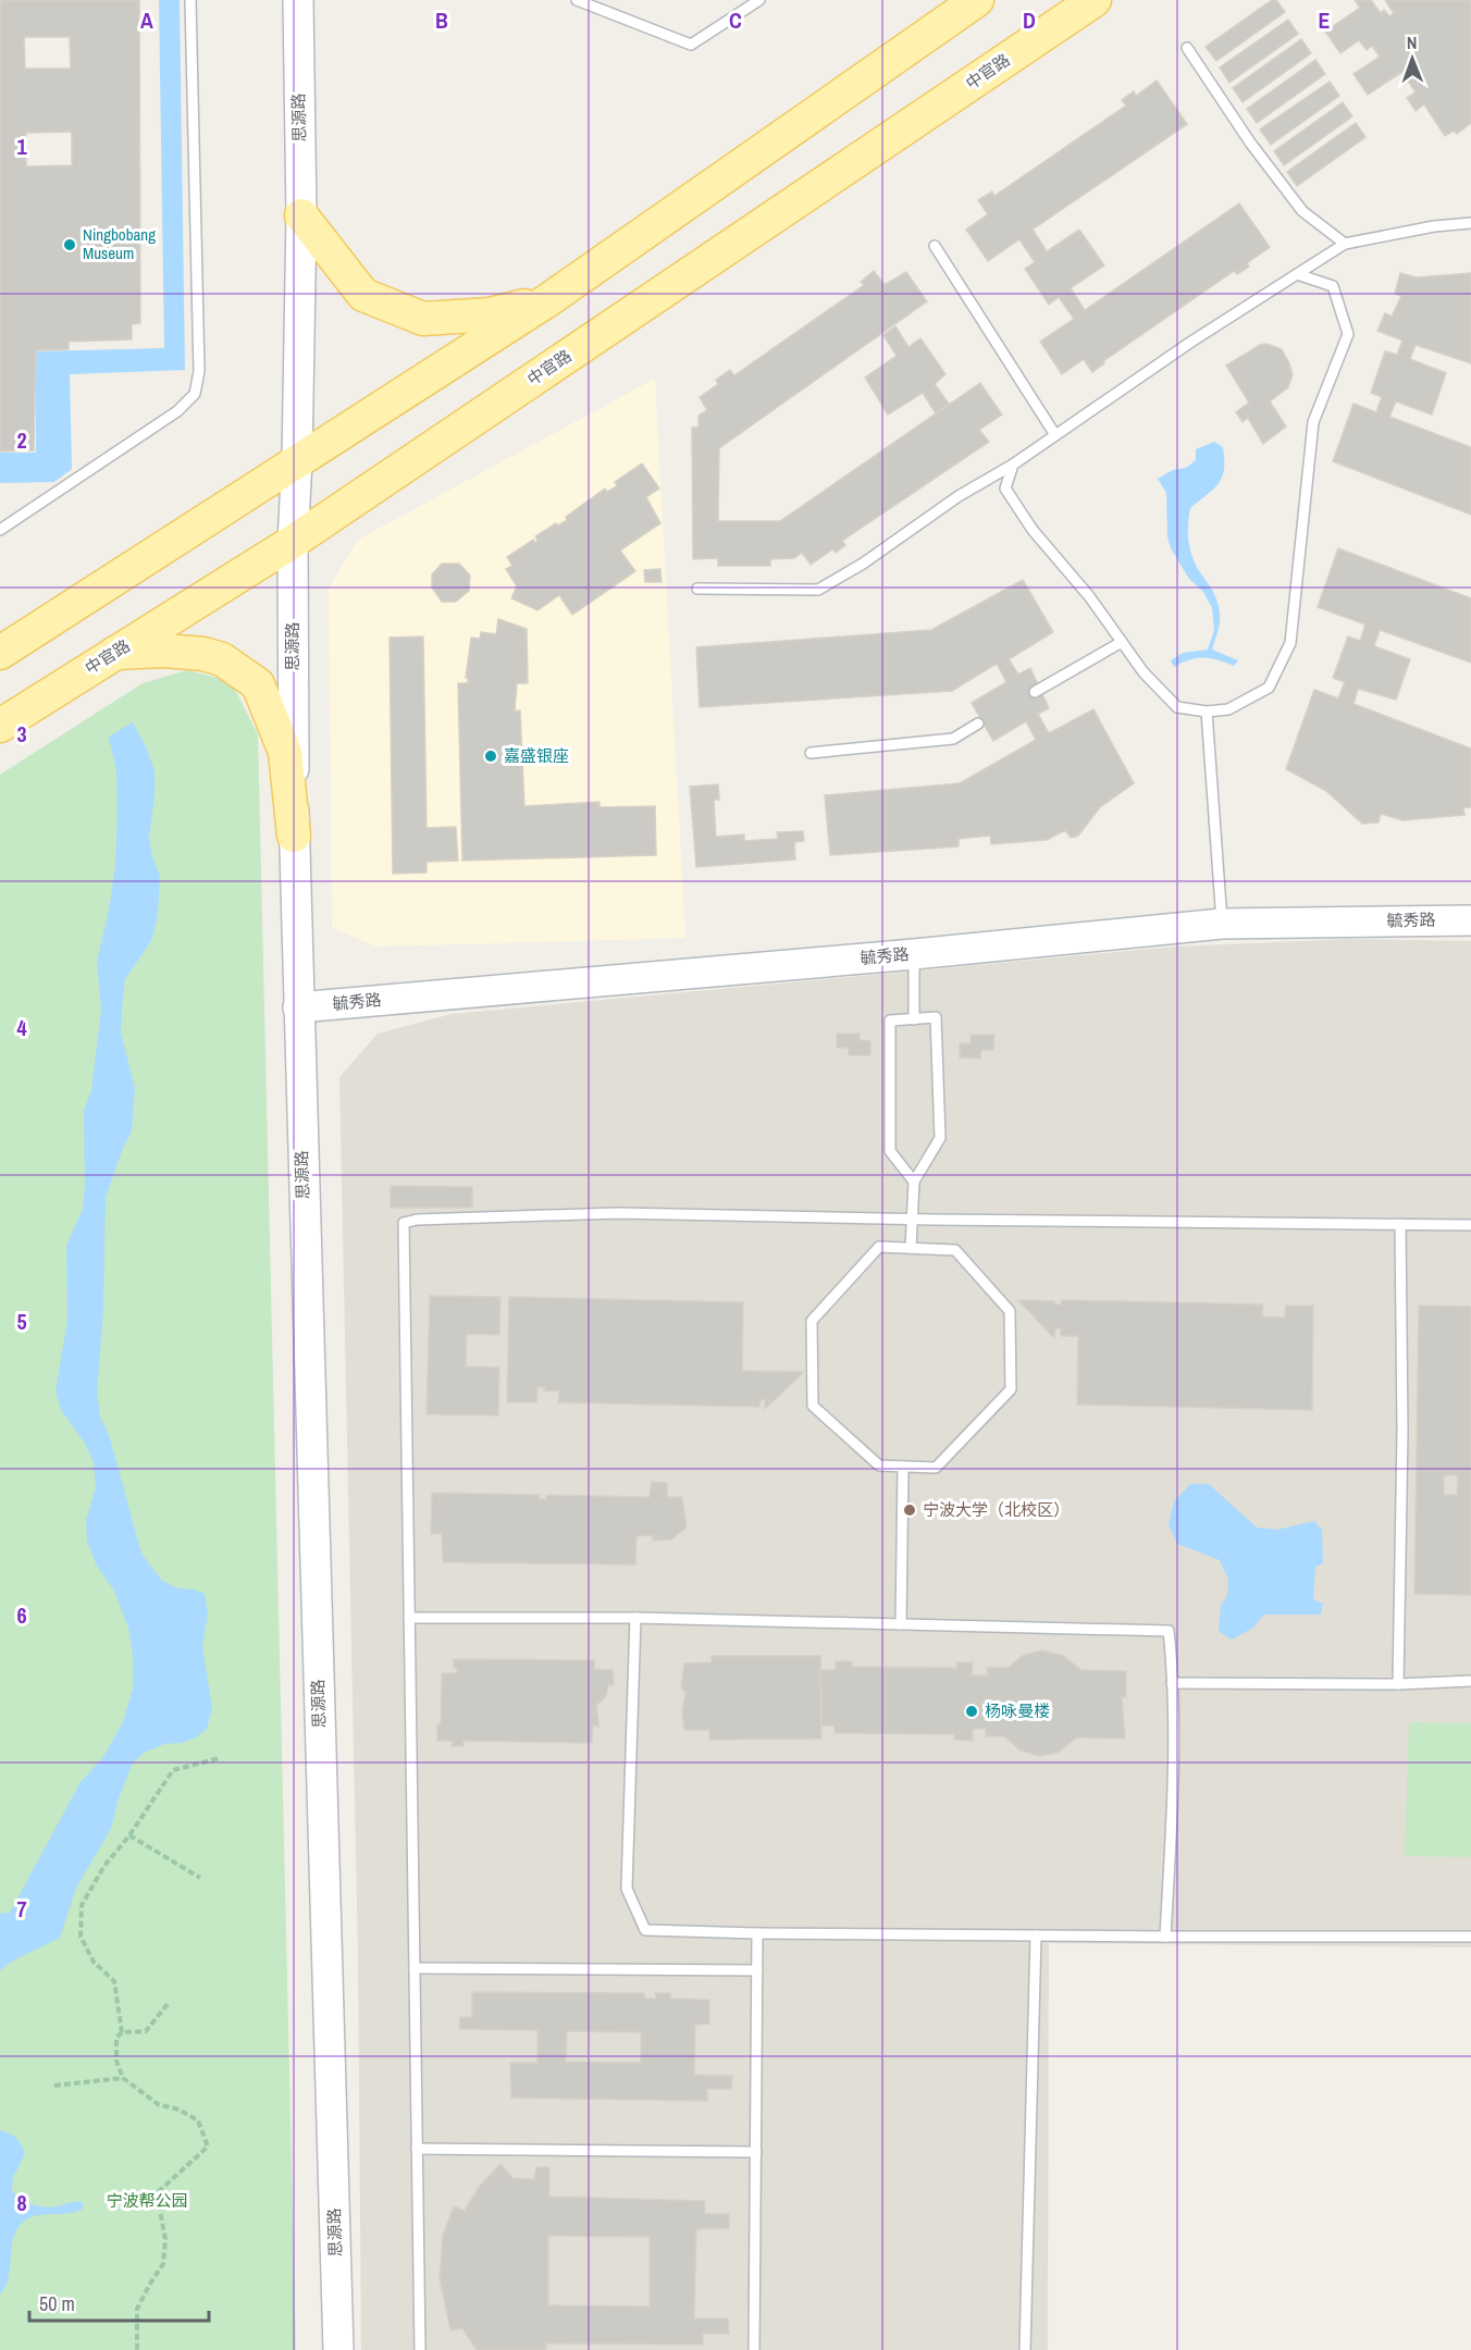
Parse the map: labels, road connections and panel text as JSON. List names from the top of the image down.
{
  "streets": {
    "main road": ["中官路"],
    "street": ["思源路", "毓秀路"]
  },
  "crossings": [
    ["中官路", "思源路"],
    ["思源路", "毓秀路"]
  ],
  "parks": ["宁波帮公园"],
  "places": [
    "Ningbobang Museum",
    "嘉盛银座",
    "宁波大学（北校区）",
    "杨咏曼楼"
  ],
  "scale_bar": "50 m",
  "north": "top",
  "grid": {
    "columns": [
      "A",
      "B",
      "C",
      "D",
      "E"
    ],
    "rows": [
      "1",
      "2",
      "3",
      "4",
      "5",
      "6",
      "7",
      "8"
    ]
  }
}
